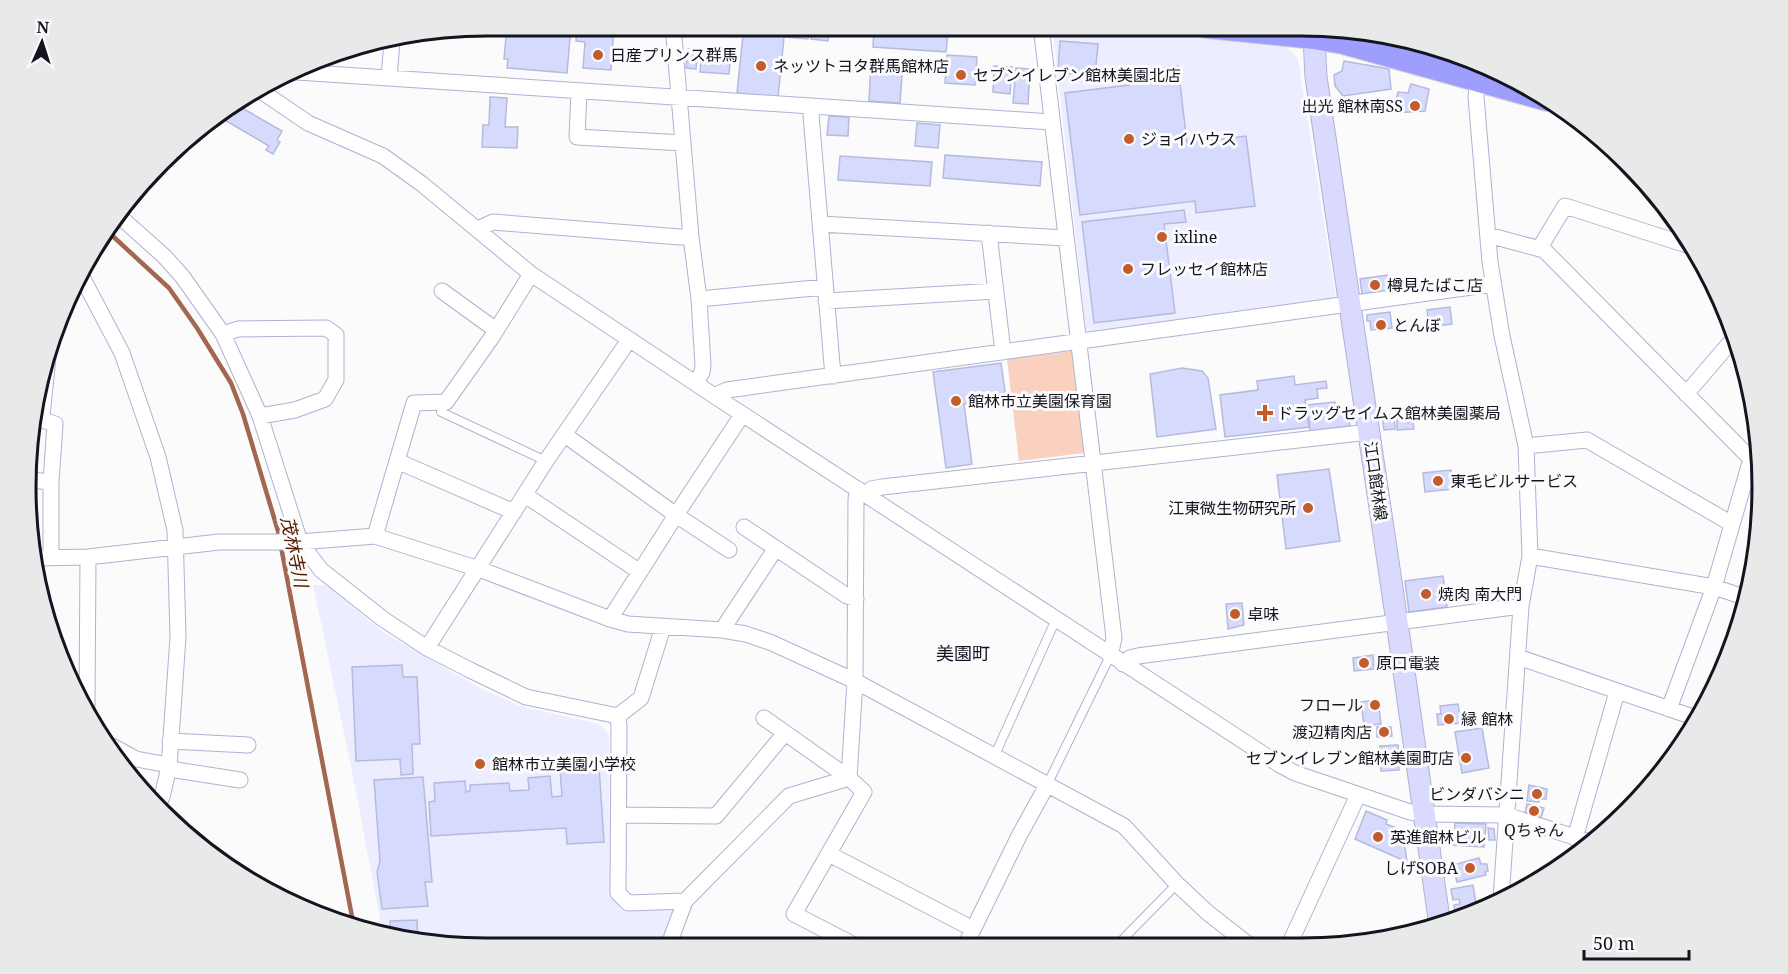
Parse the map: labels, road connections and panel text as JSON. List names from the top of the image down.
{
  "streets": {
    "main road": ["江口館林線"]
  },
  "districts": ["美園町"],
  "water": ["茂林寺川"],
  "places": {
    "other": [
      "日産プリンス群馬",
      "ネッツトヨタ群馬館林店",
      "セブンイレブン館林美園北店",
      "出光 館林南SS",
      "ジョイハウス",
      "ixline",
      "フレッセイ館林店",
      "樽見たばこ店",
      "とんぼ",
      "館林市立美園保育園",
      "東毛ビルサービス",
      "江東微生物研究所",
      "焼肉 南大門",
      "卓味",
      "原口電装",
      "フロール",
      "縁 館林",
      "渡辺精肉店",
      "セブンイレブン館林美園町店",
      "館林市立美園小学校",
      "ビンダバシニ",
      "Qちゃん",
      "英進館林ビル",
      "しげSOBA"
    ],
    "health": ["ドラッグセイムス館林美園薬局"]
  },
  "scale_bar": "50 m",
  "north": "top"
}
